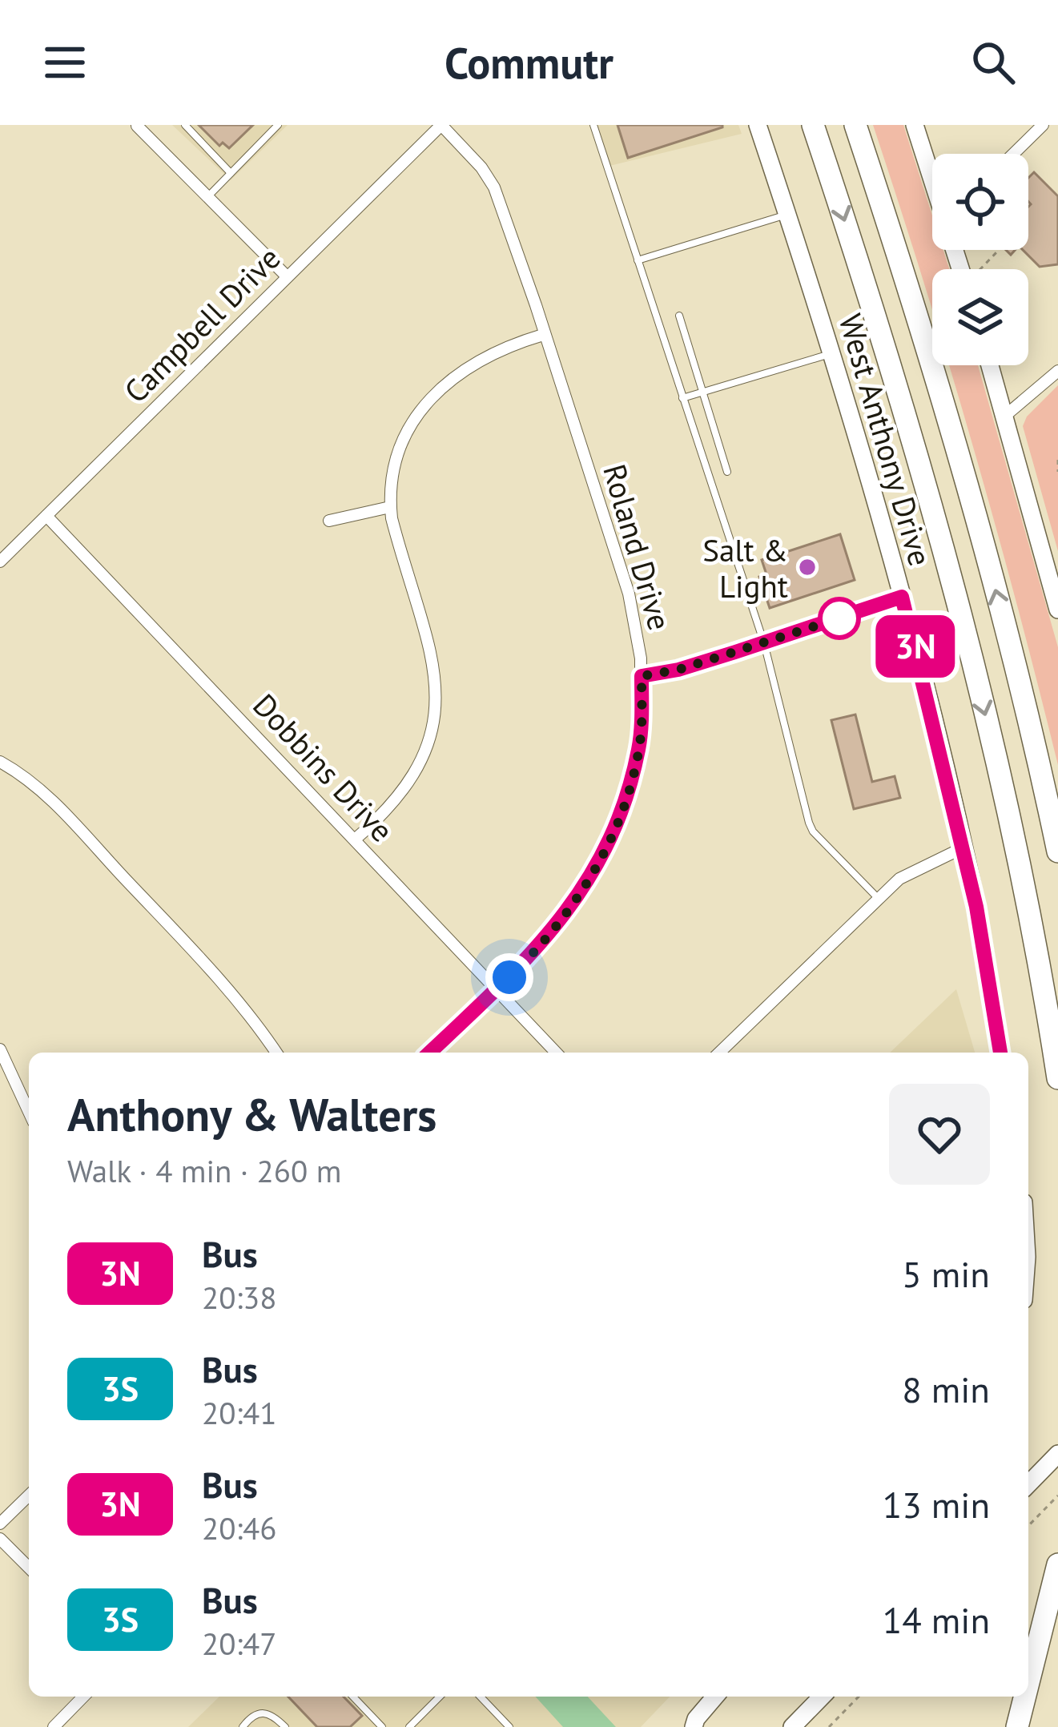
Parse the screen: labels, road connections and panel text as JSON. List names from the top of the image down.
{
  "streets": {
    "street": [
      "Campbell Drive",
      "West Anthony Drive",
      "Roland Drive",
      "Dobbins Drive"
    ]
  },
  "crossings": [
    ["Campbell Drive", "Roland Drive"],
    ["Campbell Drive", "Dobbins Drive"],
    ["Roland Drive", "Dobbins Drive"]
  ],
  "places": ["Salt & Light"],
  "lines": ["bus line 3N"],
  "page": {
    "header": "Commutr",
    "on_map": "3N",
    "heading": ["Anthony & Walters", "Walk · 4 min · 260 m"],
    "list": [
      {
        "mark": "3N",
        "name": "Bus",
        "note": "20:38",
        "value": "5 min"
      },
      {
        "mark": "3S",
        "name": "Bus",
        "note": "20:41",
        "value": "8 min"
      },
      {
        "mark": "3N",
        "name": "Bus",
        "note": "20:46",
        "value": "13 min"
      },
      {
        "mark": "3S",
        "name": "Bus",
        "note": "20:47",
        "value": "14 min"
      }
    ]
  }
}
